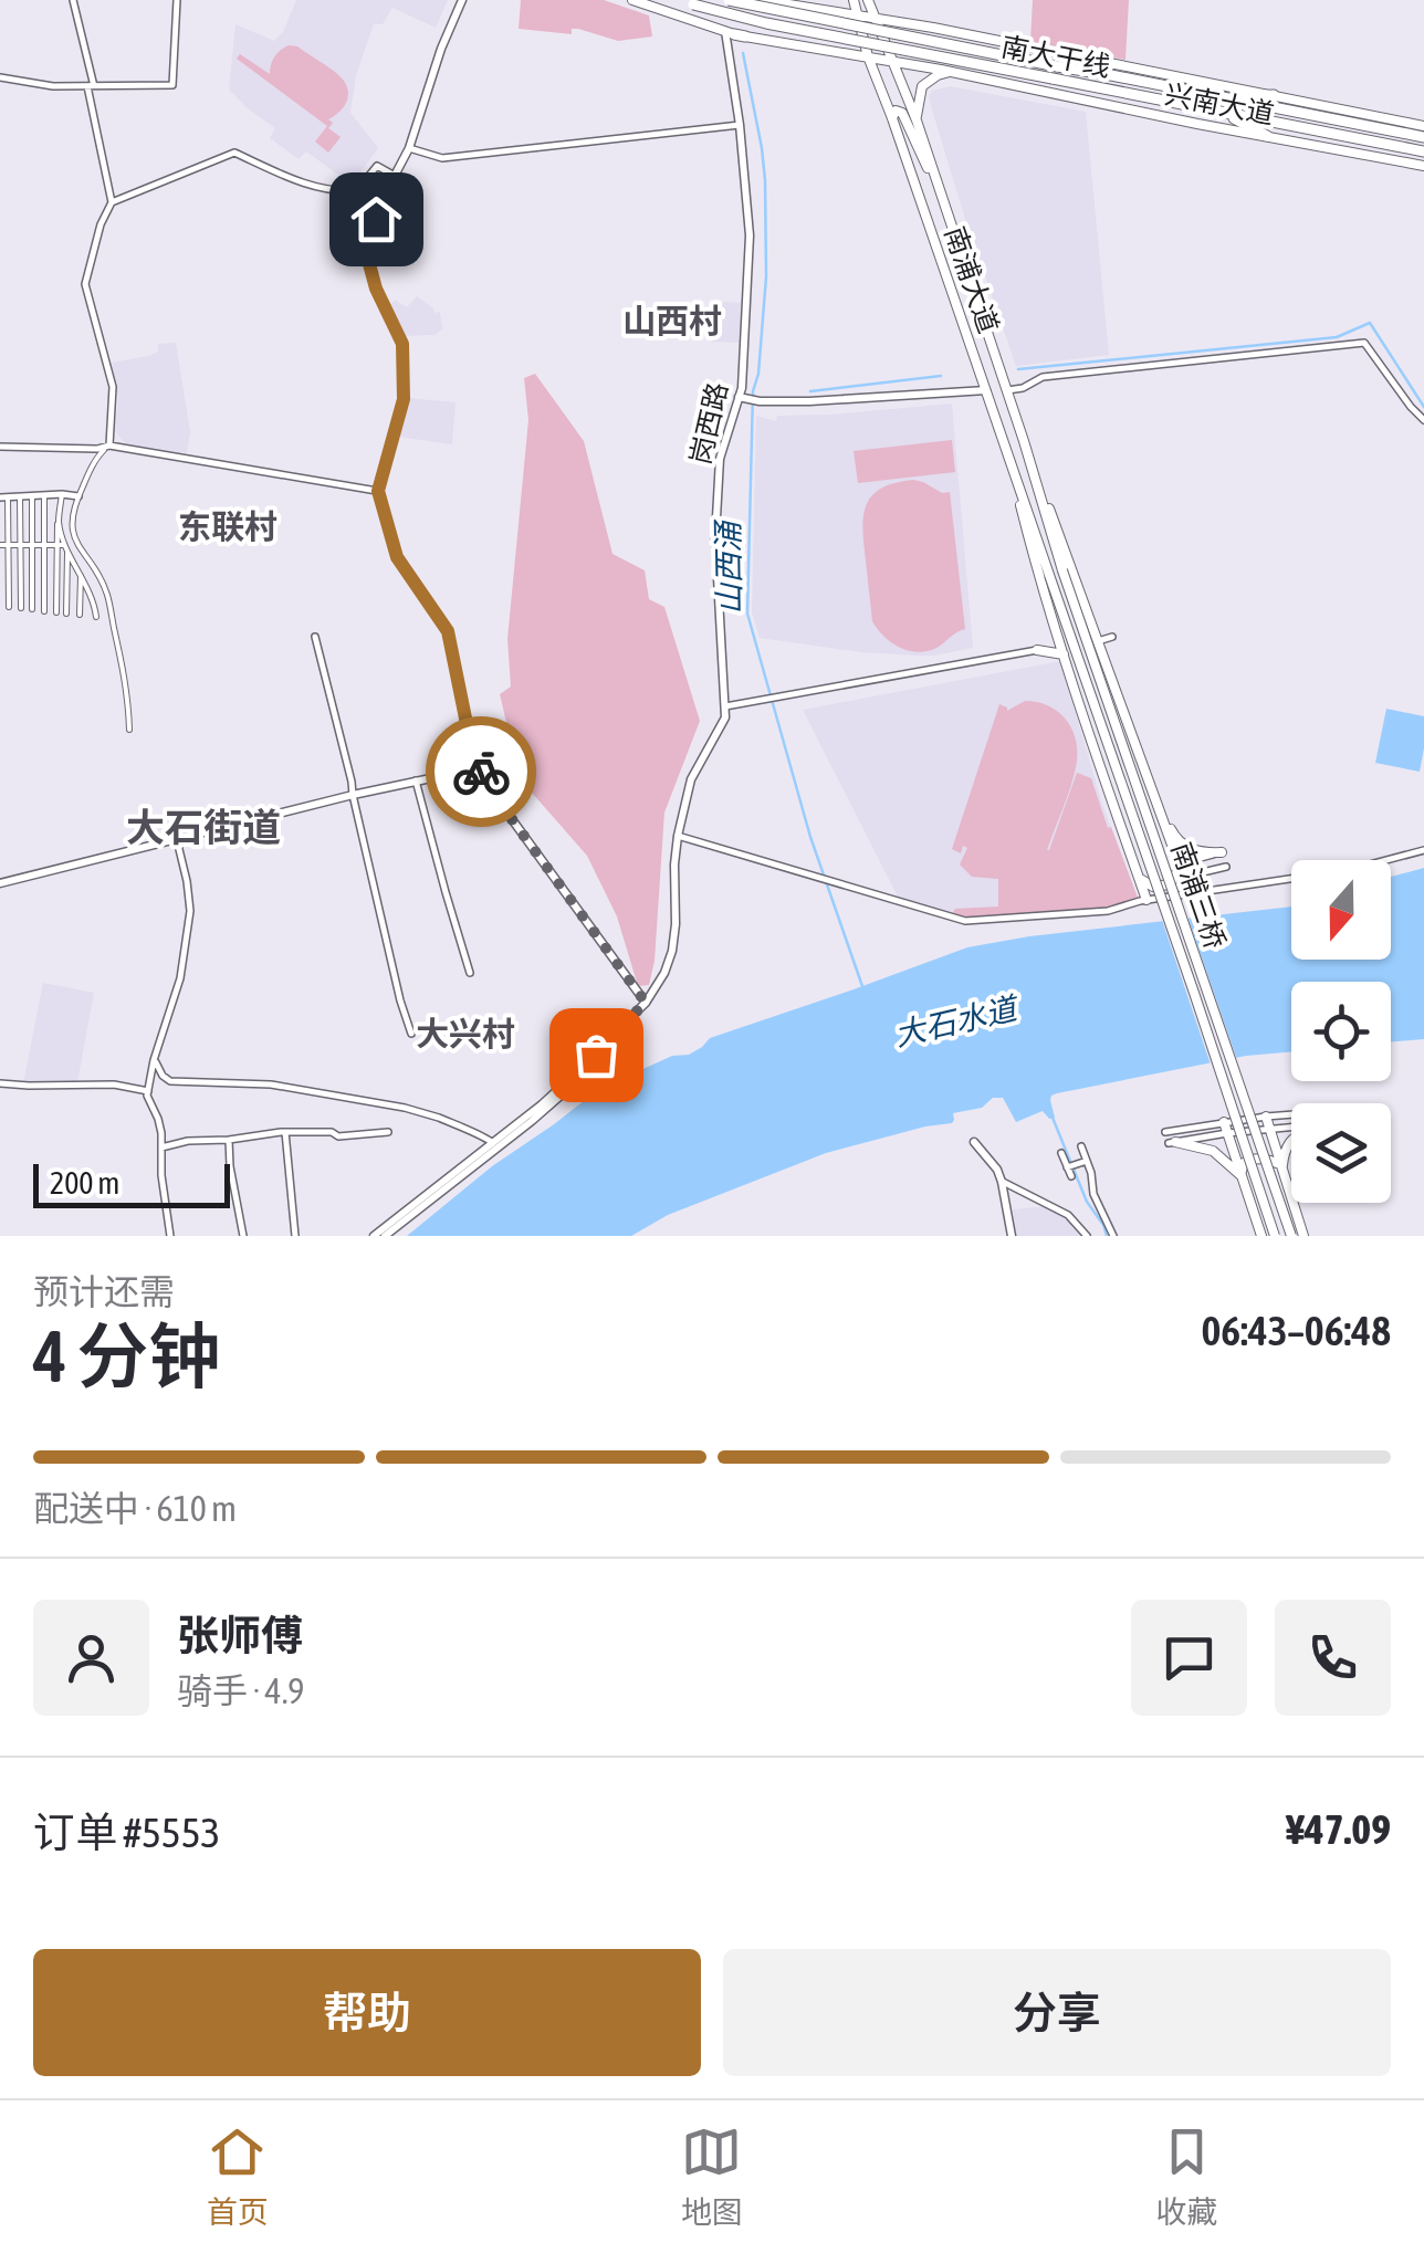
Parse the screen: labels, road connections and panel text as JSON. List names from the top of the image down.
{
  "streets": {
    "highway": ["南大干线"],
    "main road": ["兴南大道", "南浦大道", "南浦三桥"],
    "street": ["岗西路"]
  },
  "crossings": [
    ["兴南大道", "南浦大道"],
    ["兴南大道", "岗西路"],
    ["南浦大道", "南浦三桥"]
  ],
  "districts": [
    "山西村",
    "东联村",
    "大石街道",
    "大兴村"
  ],
  "water": ["山西涌", "大石水道"],
  "scale_bar": "200 m",
  "north": "bottom",
  "page": {
    "scale": "200 m",
    "heading": ["4 分钟", "预计还需", "06:43–06:48"],
    "panel": [
      "张师傅",
      "骑手 · 4.9",
      "订单 #5553",
      "¥47.09"
    ],
    "bar": "配送中 · 610 m",
    "buttons": ["帮助", "分享"],
    "tabs": ["首页", "地图", "收藏"]
  }
}
